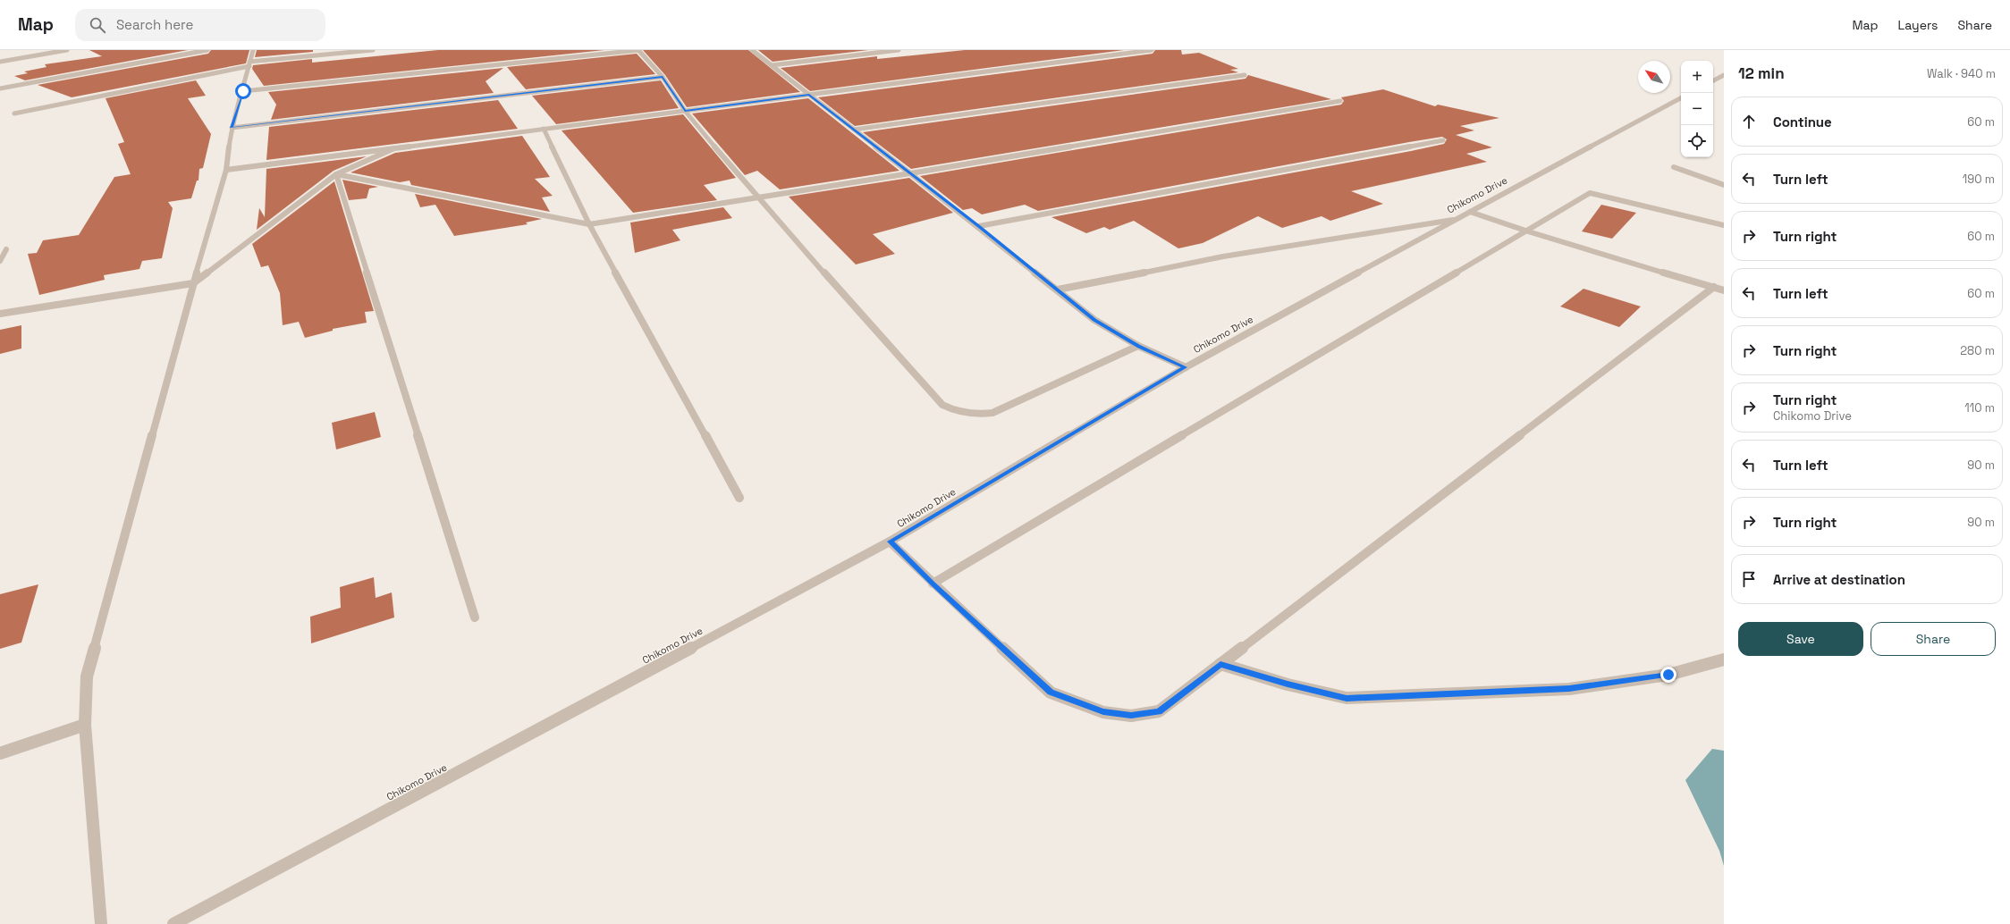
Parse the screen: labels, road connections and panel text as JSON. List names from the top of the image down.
{
  "streets": {
    "street": ["Chikomo Drive"]
  },
  "north": "top left",
  "page": {
    "header": "Map",
    "search": "Search here",
    "nav": ["Map", "Layers", "Share"],
    "heading": ["12 min", "Walk · 940 m"],
    "map_buttons": ["+", "−"],
    "list": [
      ["Continue", "60 m"],
      ["Turn left", "190 m"],
      ["Turn right", "60 m"],
      ["Turn left", "60 m"],
      ["Turn right", "280 m"],
      ["Turn right", "Chikomo Drive", "110 m"],
      ["Turn left", "90 m"],
      ["Turn right", "90 m"],
      "Arrive at destination"
    ],
    "buttons": ["Save", "Share"]
  }
}
